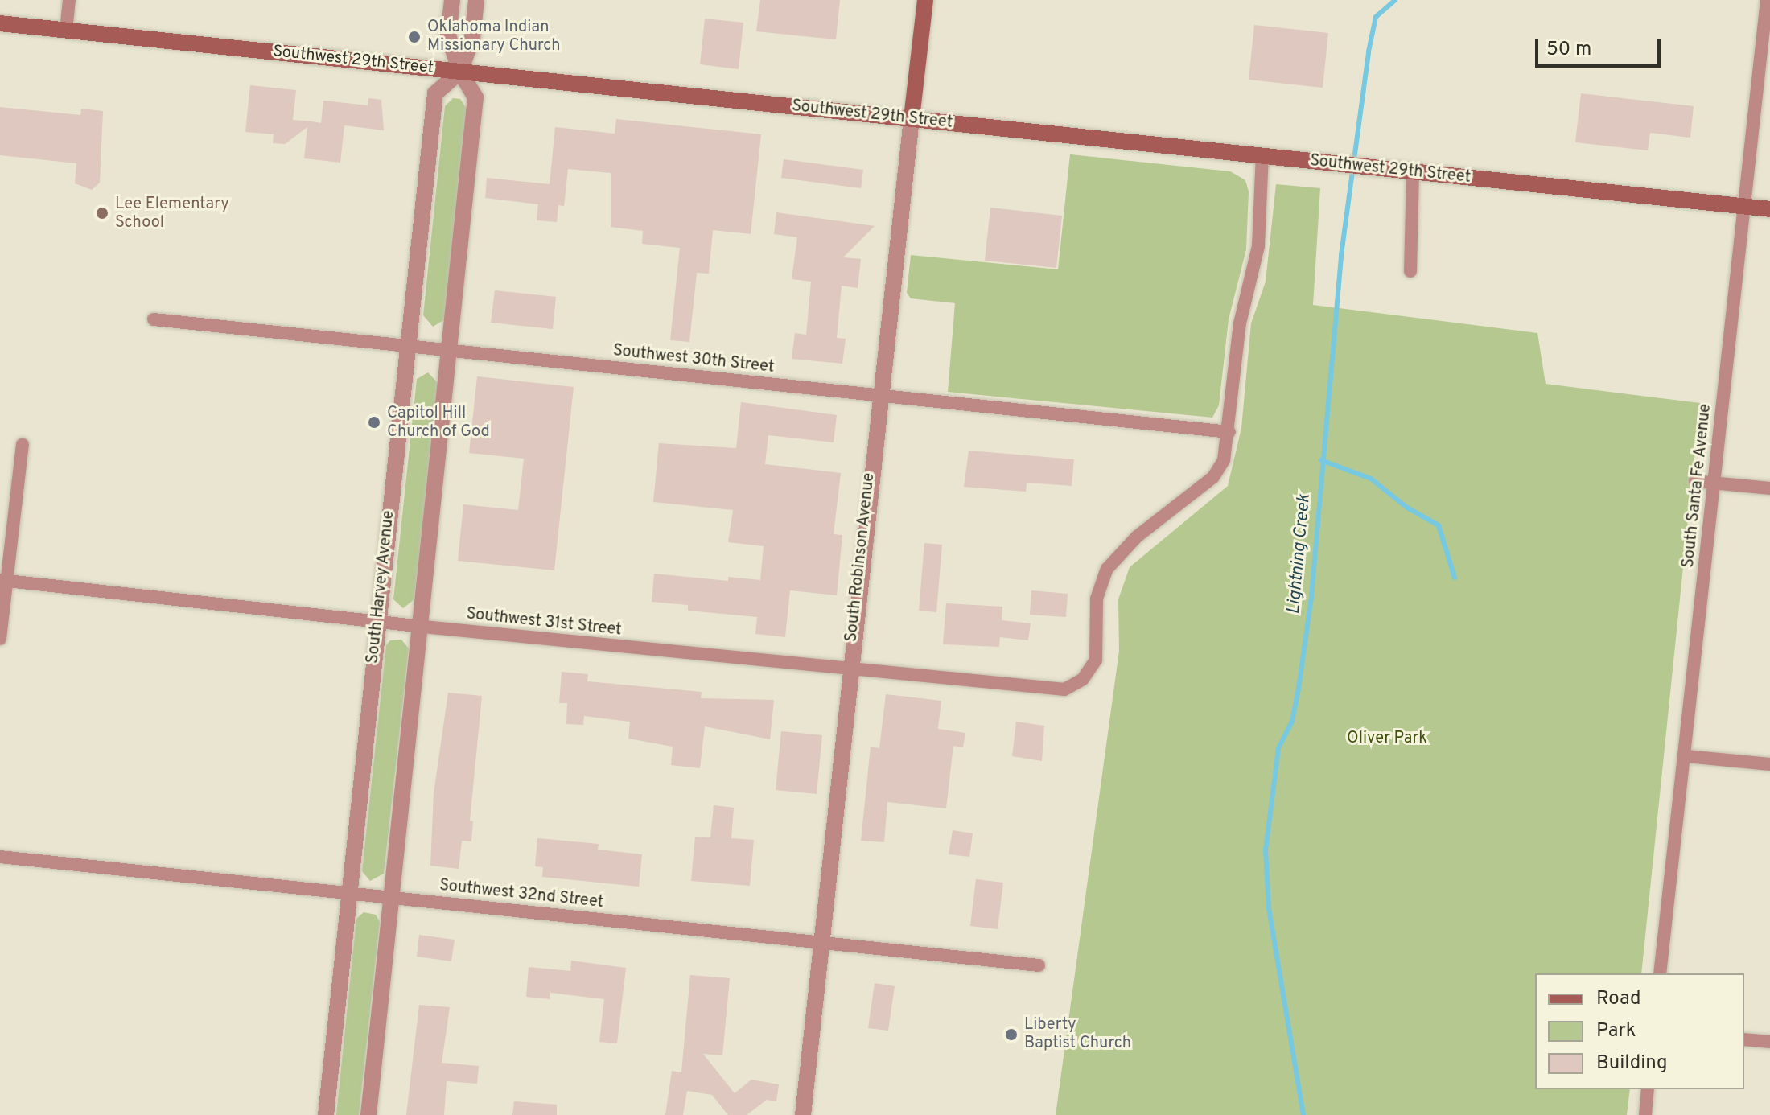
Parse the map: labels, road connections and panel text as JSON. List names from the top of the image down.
{
  "streets": {
    "main road": ["Southwest 29th Street", "South Robinson Avenue"],
    "street": [
      "Southwest 30th Street",
      "South Santa Fe Avenue",
      "South Harvey Avenue",
      "Southwest 31st Street",
      "Southwest 32nd Street"
    ]
  },
  "crossings": [
    ["Southwest 29th Street", "South Santa Fe Avenue"],
    ["Southwest 29th Street", "South Robinson Avenue"],
    ["Southwest 29th Street", "South Harvey Avenue"],
    ["Southwest 30th Street", "South Robinson Avenue"],
    ["Southwest 30th Street", "South Harvey Avenue"],
    ["Southwest 30th Street", "Southwest 31st Street"],
    ["South Robinson Avenue", "Southwest 31st Street"],
    ["South Robinson Avenue", "Southwest 32nd Street"],
    ["South Harvey Avenue", "Southwest 31st Street"],
    ["South Harvey Avenue", "Southwest 32nd Street"]
  ],
  "water": ["Lightning Creek"],
  "parks": ["Oliver Park"],
  "places": [
    "Oklahoma Indian Missionary Church",
    "Lee Elementary School",
    "Capitol Hill Church of God",
    "Liberty Baptist Church"
  ],
  "legend": ["Road", "Park", "Building"],
  "scale_bar": "50 m"
}
